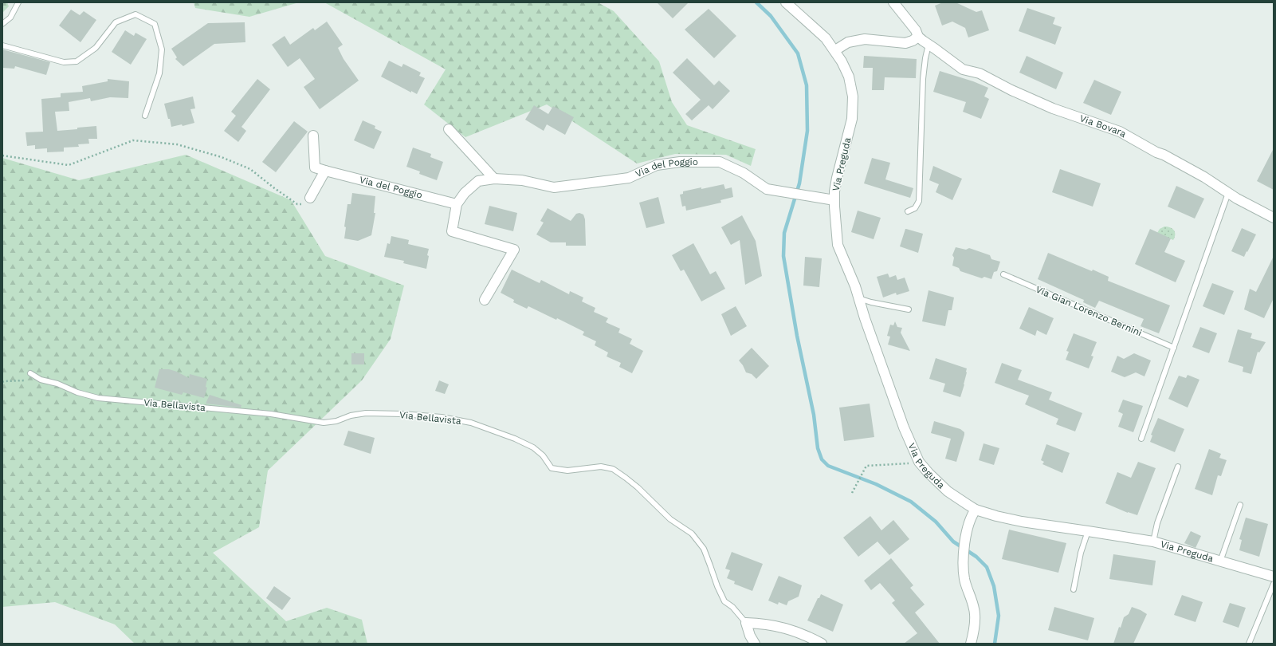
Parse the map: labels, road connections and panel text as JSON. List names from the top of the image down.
{
  "streets": {
    "street": ["Via Bovara", "Via Preguda", "Via del Poggio"],
    "lane": ["Via Gian Lorenzo Bernini", "Via Bellavista"]
  },
  "crossings": [
    ["Via Preguda", "Via del Poggio"]
  ]
}
